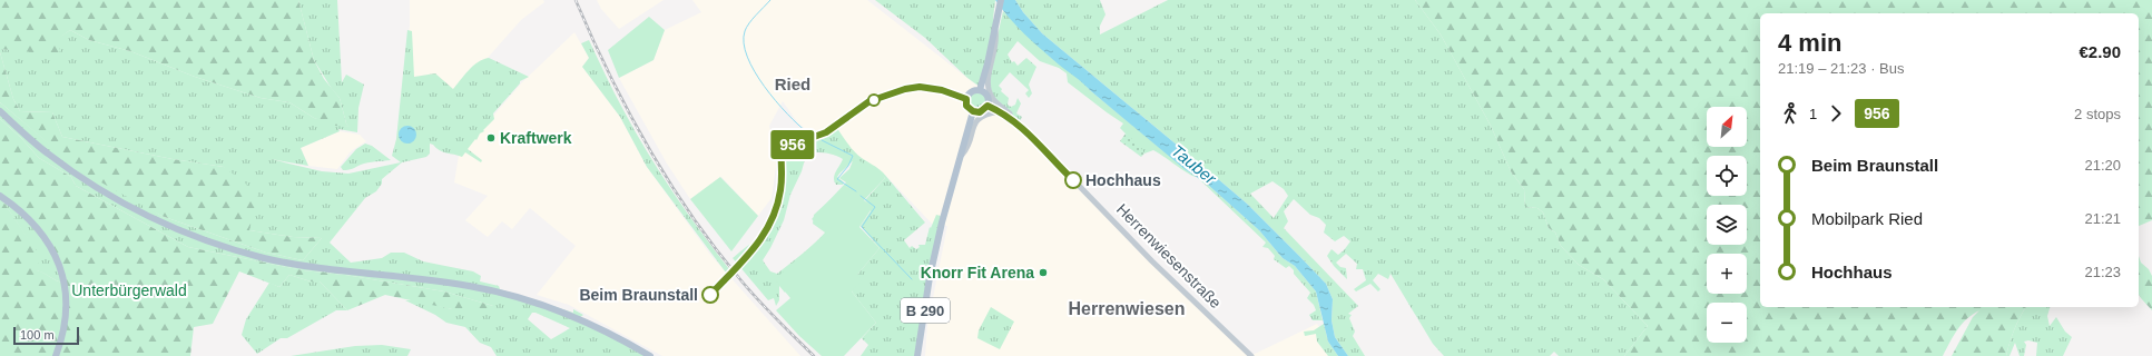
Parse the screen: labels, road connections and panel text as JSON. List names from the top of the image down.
{
  "streets": {
    "main road": ["B 290"],
    "street": ["Herrenwiesenstraße"]
  },
  "crossings": [
    ["Herrenwiesenstraße", "B 290"]
  ],
  "districts": ["Ried", "Herrenwiesen"],
  "water": ["Tauber"],
  "parks": ["Unterbürgerwald"],
  "places": [
    "Kraftwerk",
    "Hochhaus",
    "Knorr Fit Arena",
    "Beim Braunstall"
  ],
  "lines": ["bus line 956"],
  "scale_bar": "100 m",
  "north": "top right",
  "page": {
    "on_map": "956",
    "heading": ["4 min", "21:19 – 21:23 · Bus", "€2.90"],
    "legs": ["1", "956", "2 stops"],
    "map_buttons": ["+", "−"],
    "list": [
      {
        "name": "Beim Braunstall",
        "value": "21:20"
      },
      {
        "name": "Mobilpark Ried",
        "value": "21:21"
      },
      {
        "name": "Hochhaus",
        "value": "21:23"
      }
    ],
    "scale": "100 m"
  }
}
